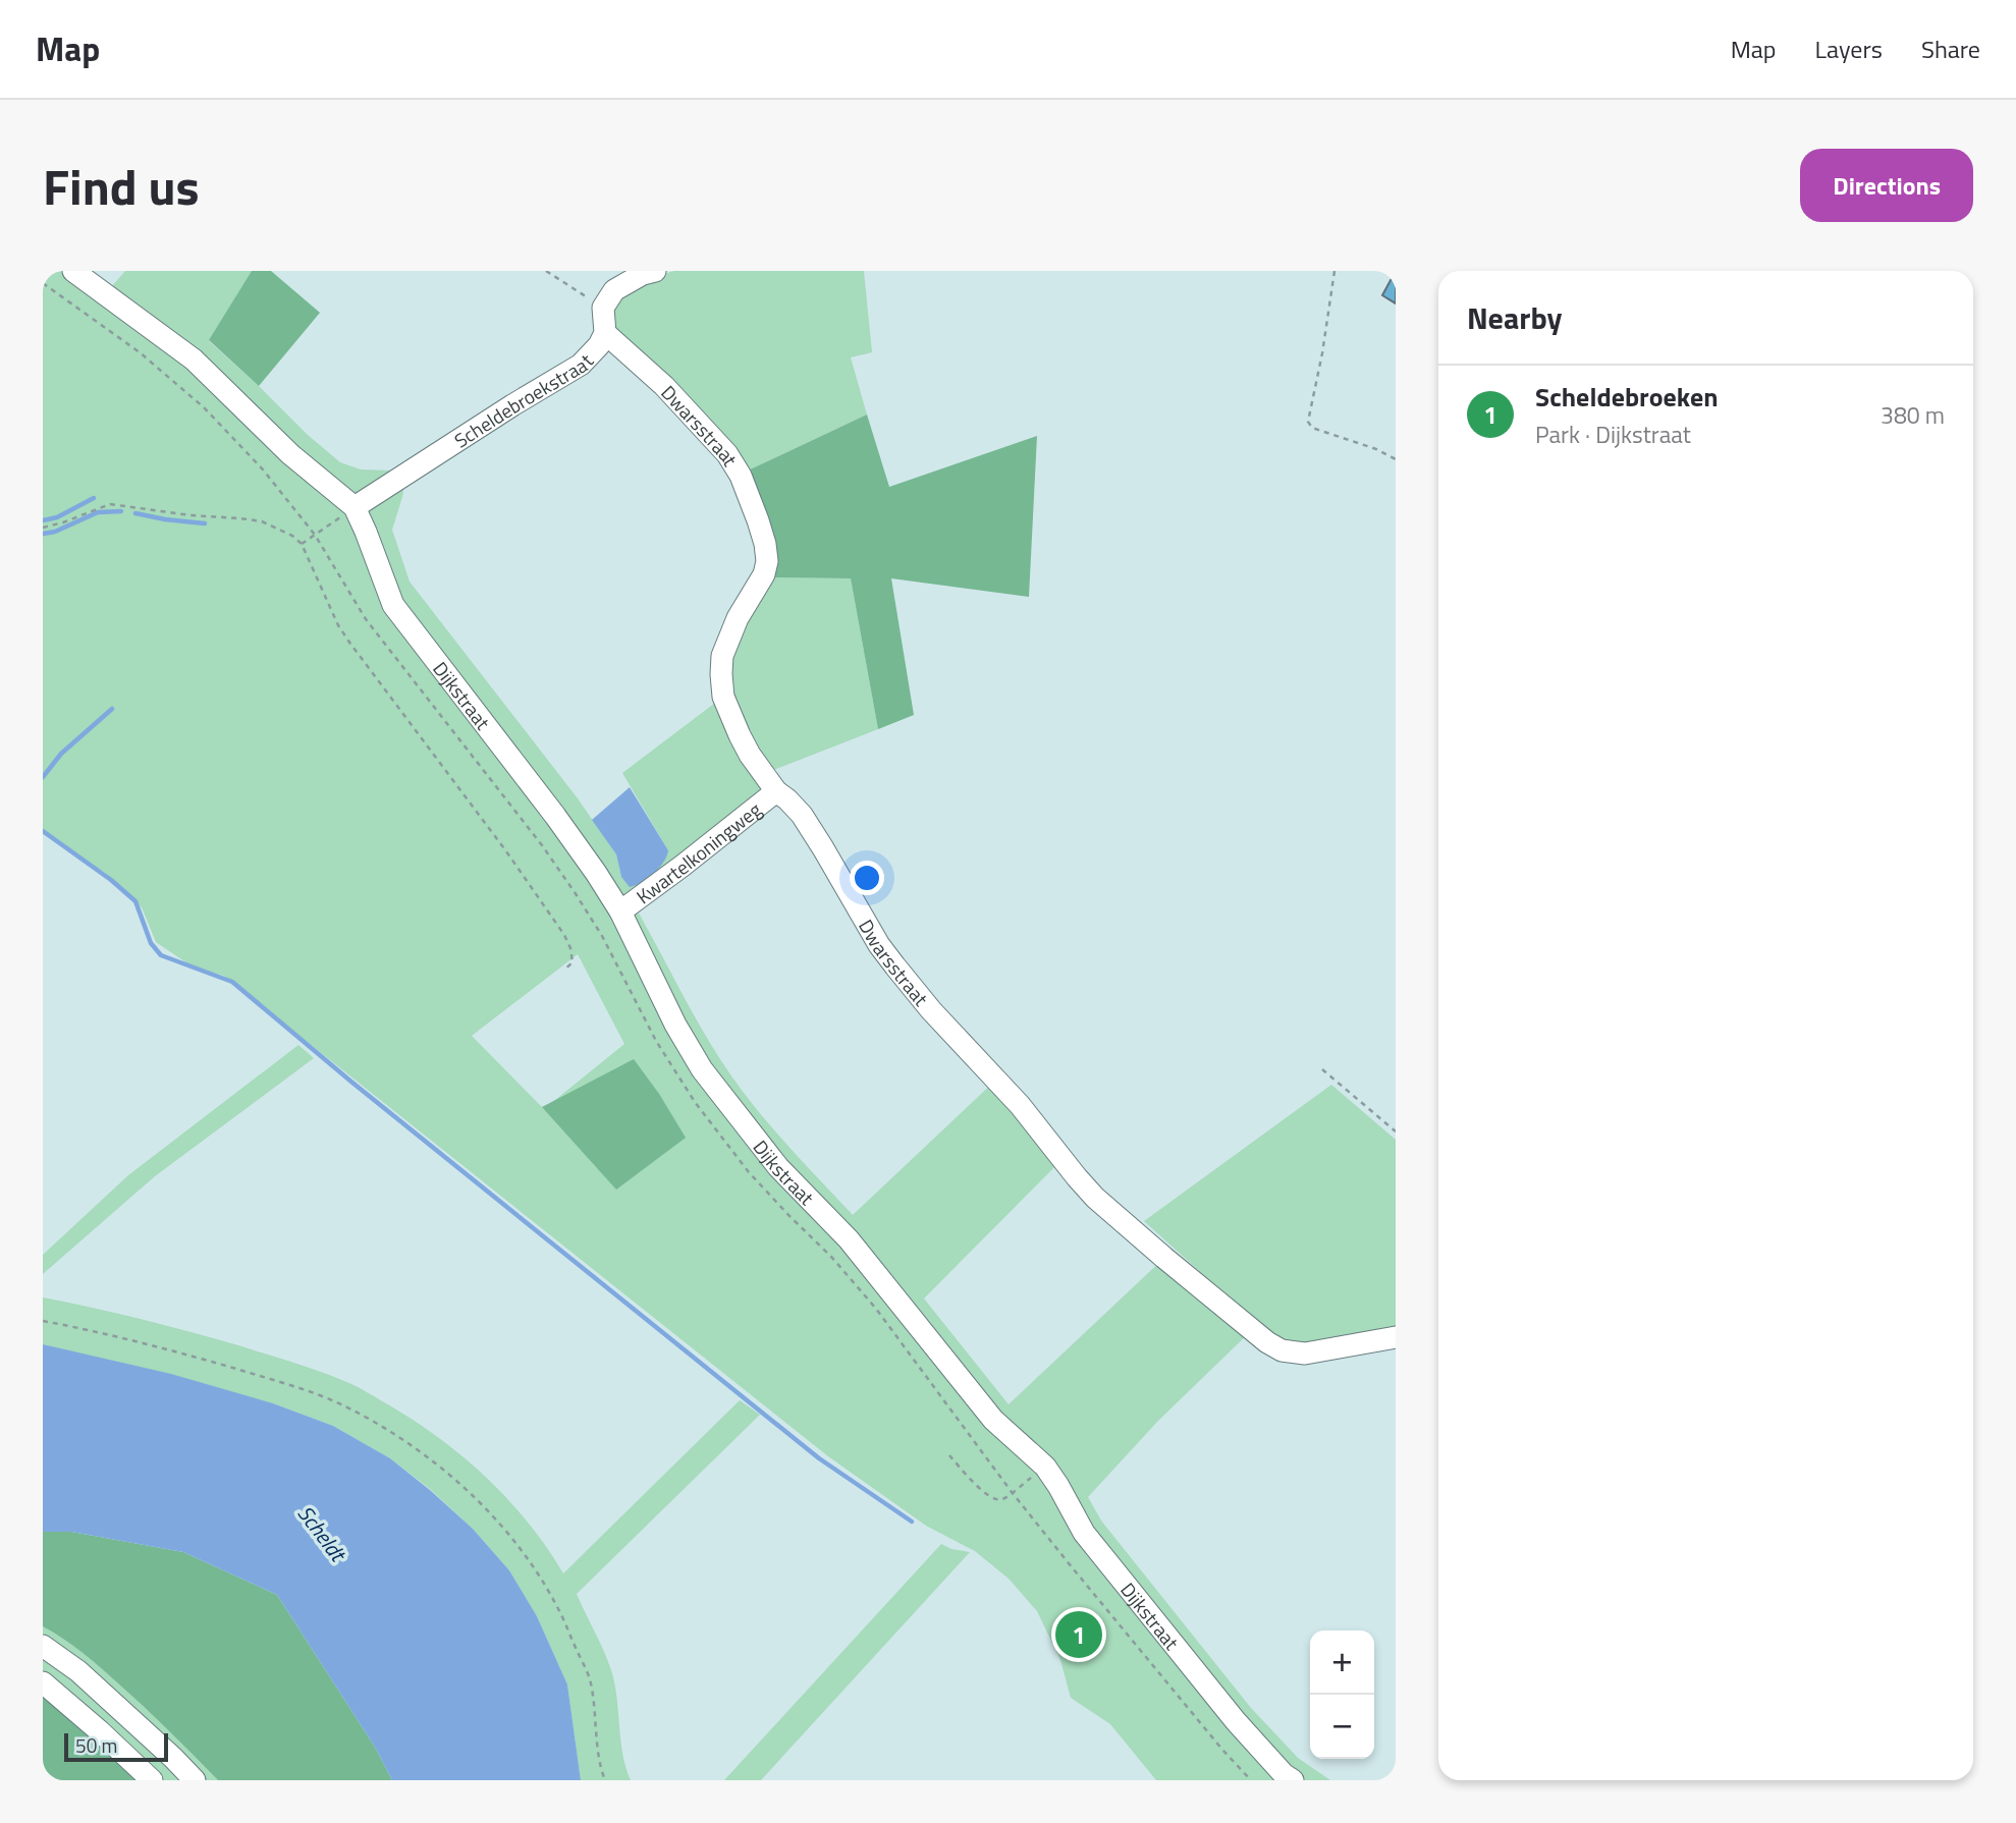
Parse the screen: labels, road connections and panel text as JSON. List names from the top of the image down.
{
  "streets": {
    "street": [
      "Scheldebroekstraat",
      "Dwarsstraat",
      "Dijkstraat",
      "Kwartelkoningweg"
    ]
  },
  "crossings": [
    ["Scheldebroekstraat", "Dwarsstraat"],
    ["Scheldebroekstraat", "Dijkstraat"],
    ["Dwarsstraat", "Kwartelkoningweg"],
    ["Dijkstraat", "Kwartelkoningweg"]
  ],
  "water": ["Scheldt"],
  "scale_bar": "50 m",
  "page": {
    "header": "Map",
    "nav": ["Map", "Layers", "Share"],
    "title": "Find us",
    "buttons": "Directions",
    "heading": "Nearby",
    "list": [
      {
        "mark": "1",
        "name": "Scheldebroeken",
        "note": "Park · Dijkstraat",
        "value": "380 m"
      }
    ],
    "pins": "1",
    "map_buttons": ["+", "−"],
    "scale": "50 m"
  }
}
